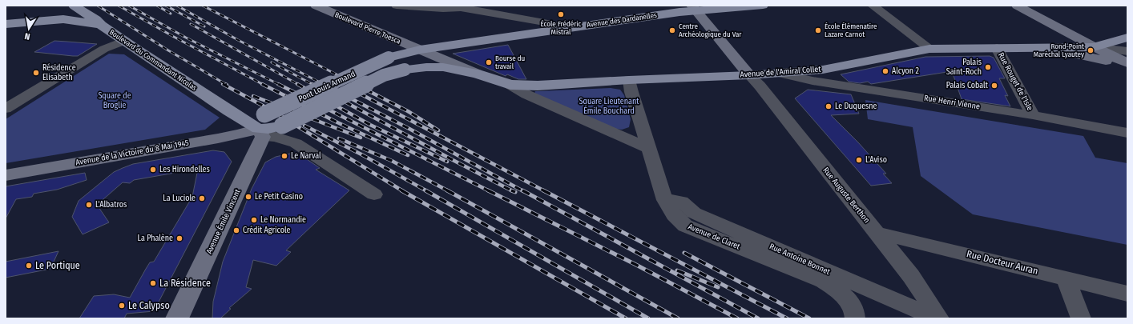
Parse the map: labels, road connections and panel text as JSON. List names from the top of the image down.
{
  "streets": {
    "main road": [
      "Avenue des Dardanelles",
      "Boulevard du Commandant Nicolas",
      "Avenue de l'Amiral Collet",
      "Pont Louis Armand"
    ],
    "street": [
      "Boulevard Pierre Toesca",
      "Rue Rouget de l'Isle",
      "Rue Henri Vienne",
      "Avenue de la Victoire du 8 Mai 1945",
      "Rue Auguste Berthon",
      "Avenue Émile Vincent",
      "Avenue de Claret",
      "Rue Antoine Bonnet",
      "Rue Docteur Auran"
    ]
  },
  "crossings": [
    ["Avenue des Dardanelles", "Boulevard Pierre Toesca"],
    ["Avenue des Dardanelles", "Pont Louis Armand"],
    ["Boulevard du Commandant Nicolas", "Pont Louis Armand"],
    ["Boulevard du Commandant Nicolas", "Avenue de la Victoire du 8 Mai 1945"],
    ["Boulevard du Commandant Nicolas", "Avenue Émile Vincent"],
    ["Avenue de l'Amiral Collet", "Rue Rouget de l'Isle"],
    ["Avenue de l'Amiral Collet", "Rue Henri Vienne"],
    ["Avenue de l'Amiral Collet", "Rue Auguste Berthon"],
    ["Avenue de l'Amiral Collet", "Avenue de Claret"],
    ["Rue Rouget de l'Isle", "Rue Henri Vienne"],
    ["Pont Louis Armand", "Avenue de la Victoire du 8 Mai 1945"],
    ["Pont Louis Armand", "Avenue Émile Vincent"],
    ["Avenue de la Victoire du 8 Mai 1945", "Avenue Émile Vincent"],
    ["Rue Auguste Berthon", "Rue Antoine Bonnet"],
    ["Rue Auguste Berthon", "Rue Docteur Auran"],
    ["Avenue de Claret", "Rue Antoine Bonnet"]
  ],
  "parks": ["Square de Broglie", "Square Lieutenant Émile Bouchard"],
  "places": [
    "École Frédéric Mistral",
    "Centre Archéologique du Var",
    "École Élémenatire Lazare Carnot",
    "Rond-Point Maréchal Lyautey",
    "Bourse du travail",
    "Palais Saint-Roch",
    "Alcyon 2",
    "Résidence Elisabeth",
    "Palais Cobalt",
    "Le Duquesne",
    "Le Narval",
    "L'Aviso",
    "Les Hirondelles",
    "Le Petit Casino",
    "La Luciole",
    "L'Albatros",
    "Le Normandie",
    "Crédit Agricole",
    "La Phalène",
    "Le Portique",
    "La Résidence",
    "Le Calypso"
  ],
  "north": "bottom"
}
